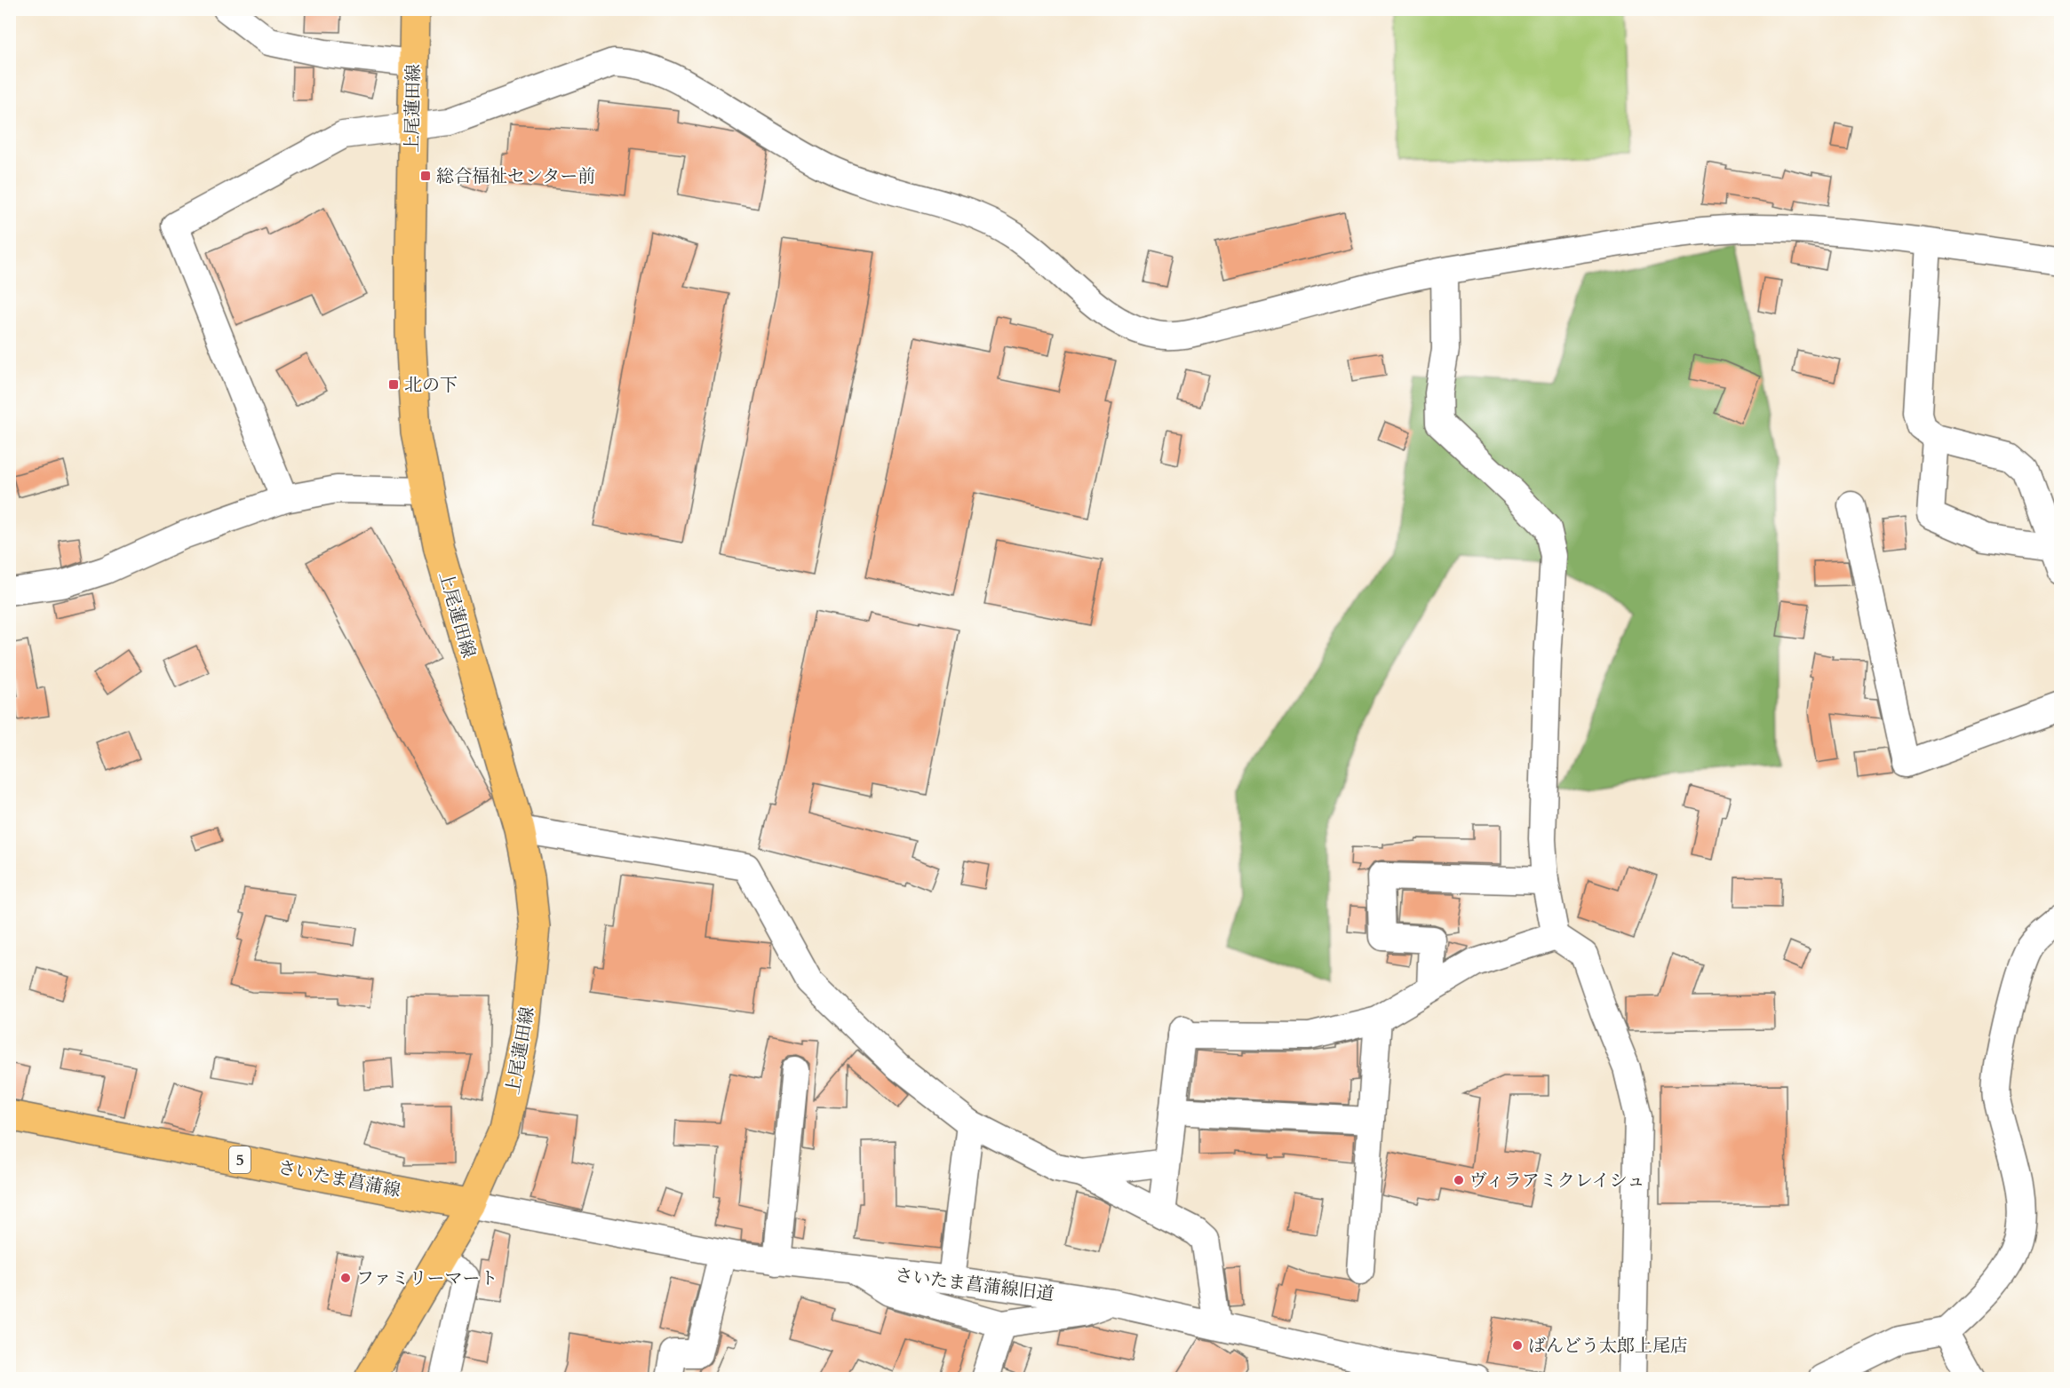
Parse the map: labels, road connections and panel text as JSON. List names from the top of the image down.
{
  "streets": {
    "main road": ["上尾蓮田線", "5", "さいたま菖蒲線"],
    "street": ["さいたま菖蒲線旧道"]
  },
  "crossings": [
    ["上尾蓮田線", "さいたま菖蒲線"],
    ["上尾蓮田線", "さいたま菖蒲線旧道"],
    ["さいたま菖蒲線", "さいたま菖蒲線旧道"]
  ],
  "places": {
    "transit": ["総合福祉センター前", "北の下"],
    "other": ["ヴィラアミクレイシュ", "ファミリーマート", "ばんどう太郎上尾店"]
  }
}
